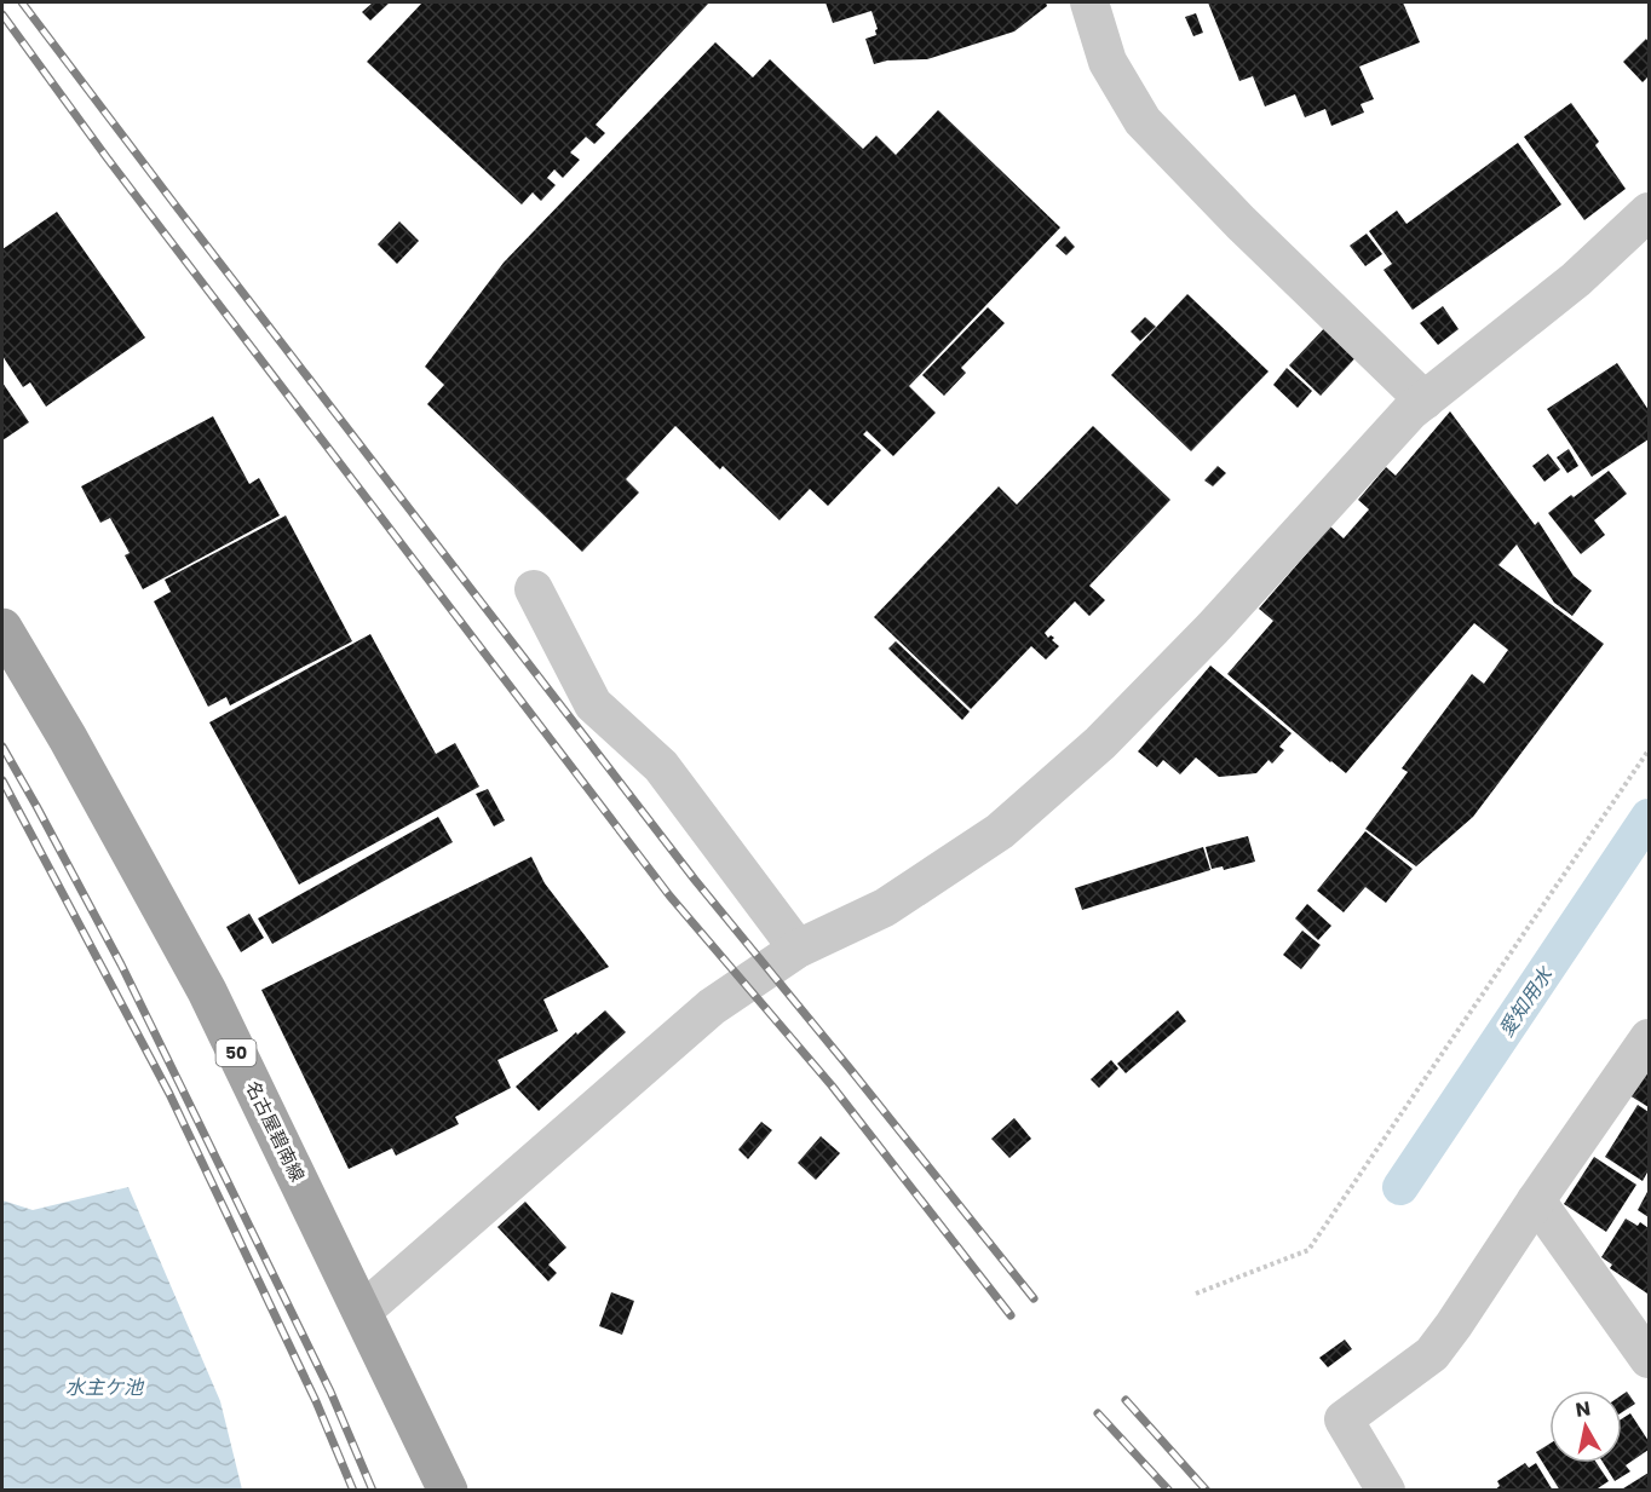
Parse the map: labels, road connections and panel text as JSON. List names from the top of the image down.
{
  "streets": {
    "main road": ["50", "名古屋碧南線"]
  },
  "water": ["愛知用水", "水主ケ池"],
  "north": "top"
}
